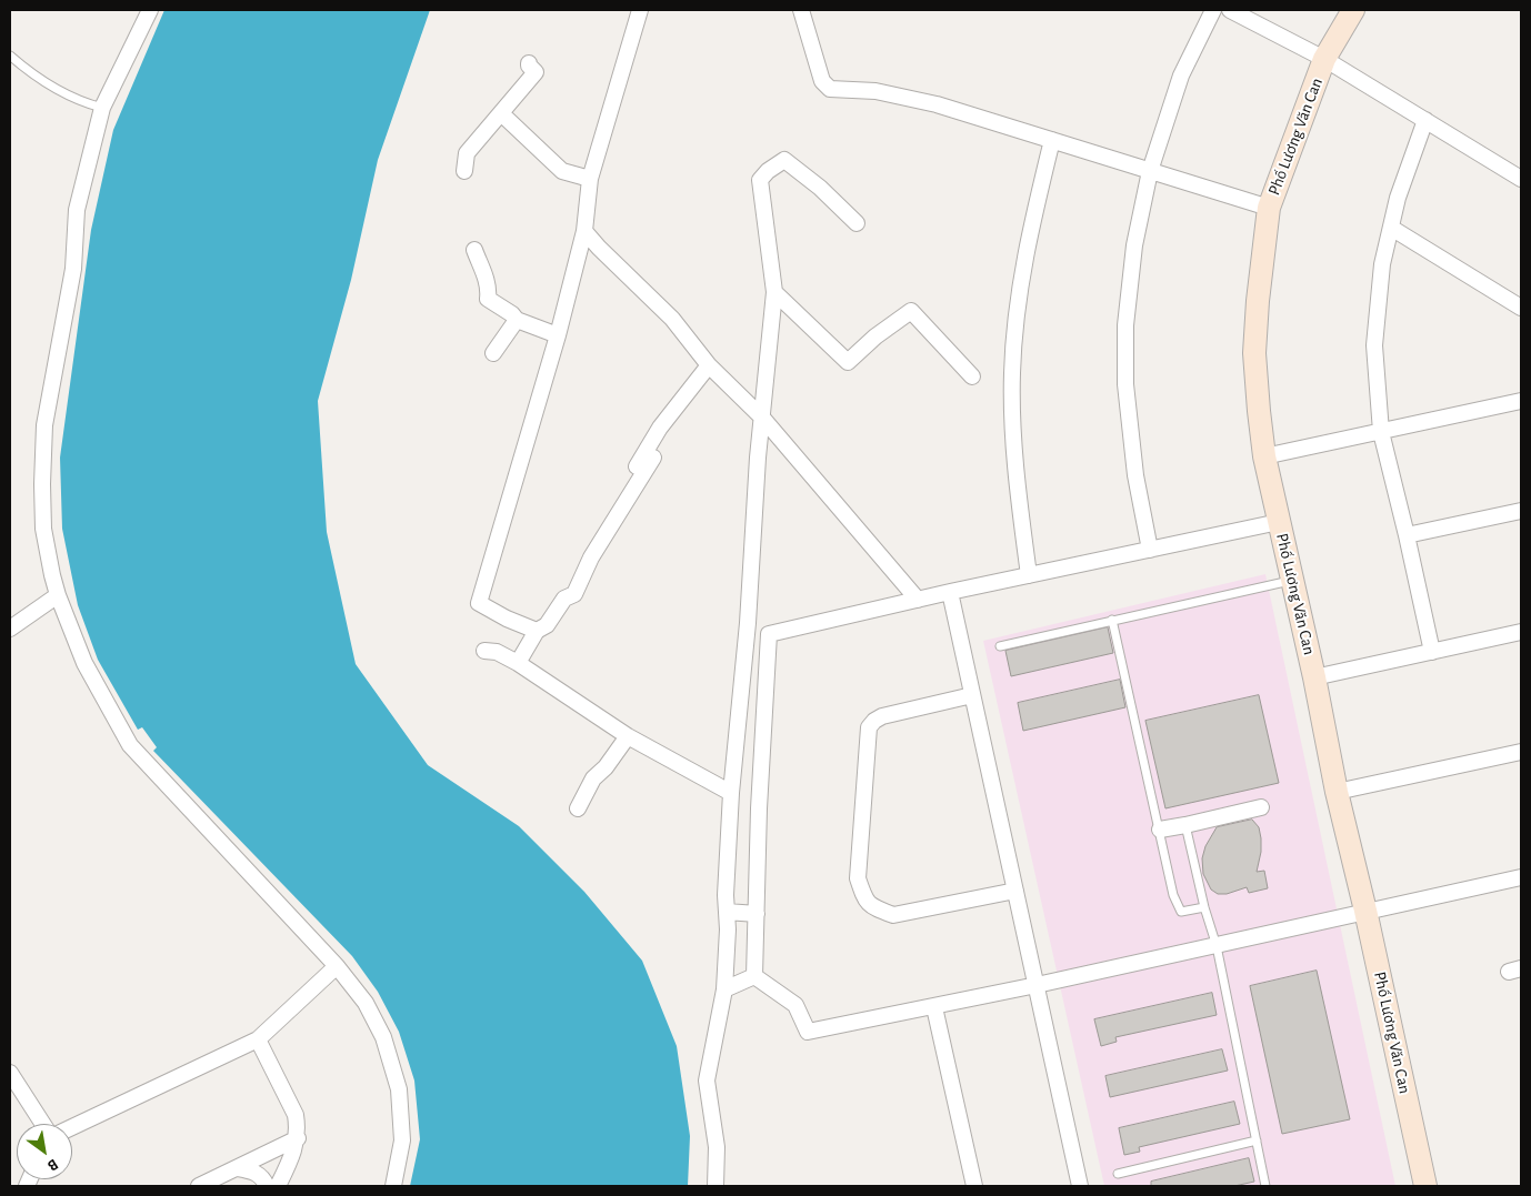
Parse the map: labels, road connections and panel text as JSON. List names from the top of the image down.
{
  "streets": {
    "street": ["Phố Lương Văn Can"]
  },
  "north": "bottom right"
}
